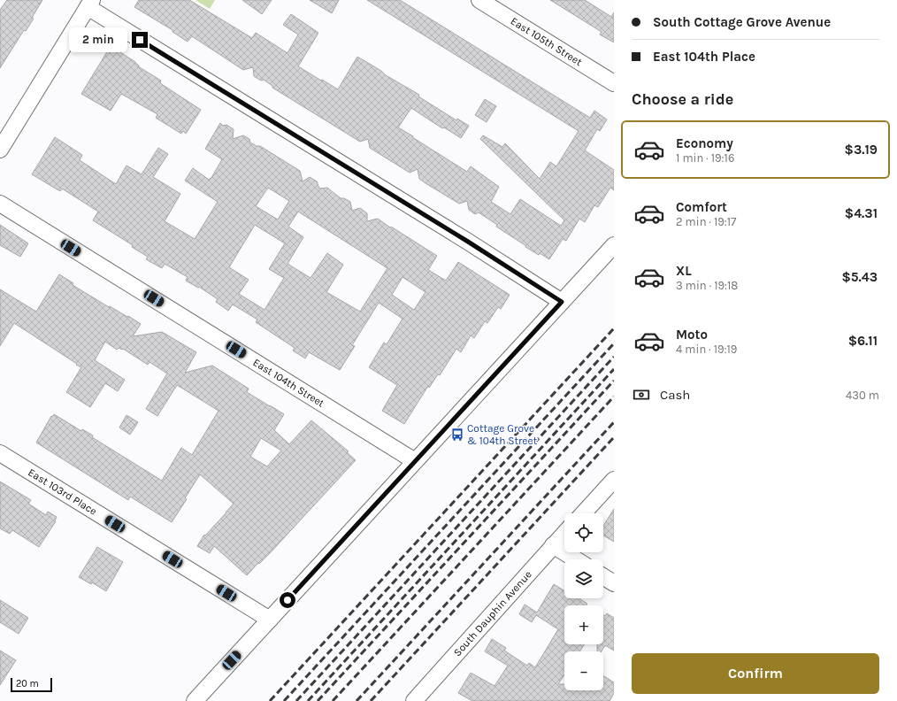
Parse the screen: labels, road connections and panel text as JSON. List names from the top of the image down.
{
  "streets": {
    "street": [
      "East 105th Street",
      "East 104th Street",
      "East 103rd Place",
      "South Dauphin Avenue"
    ]
  },
  "places": {
    "bus stop": ["Cottage Grove & 104th Street"]
  },
  "scale_bar": "20 m",
  "page": {
    "banner": ["South Cottage Grove Avenue", "East 104th Place"],
    "bubble": "2 min",
    "heading": "Choose a ride",
    "list": [
      {
        "name": "Economy",
        "note": "1 min · 19:16",
        "value": "$3.19"
      },
      {
        "name": "Comfort",
        "note": "2 min · 19:17",
        "value": "$4.31"
      },
      {
        "name": "XL",
        "note": "3 min · 19:18",
        "value": "$5.43"
      },
      {
        "name": "Moto",
        "note": "4 min · 19:19",
        "value": "$6.11"
      }
    ],
    "pay": ["Cash", "430 m"],
    "map_buttons": ["+", "−"],
    "buttons": "Confirm",
    "scale": "20 m"
  }
}
